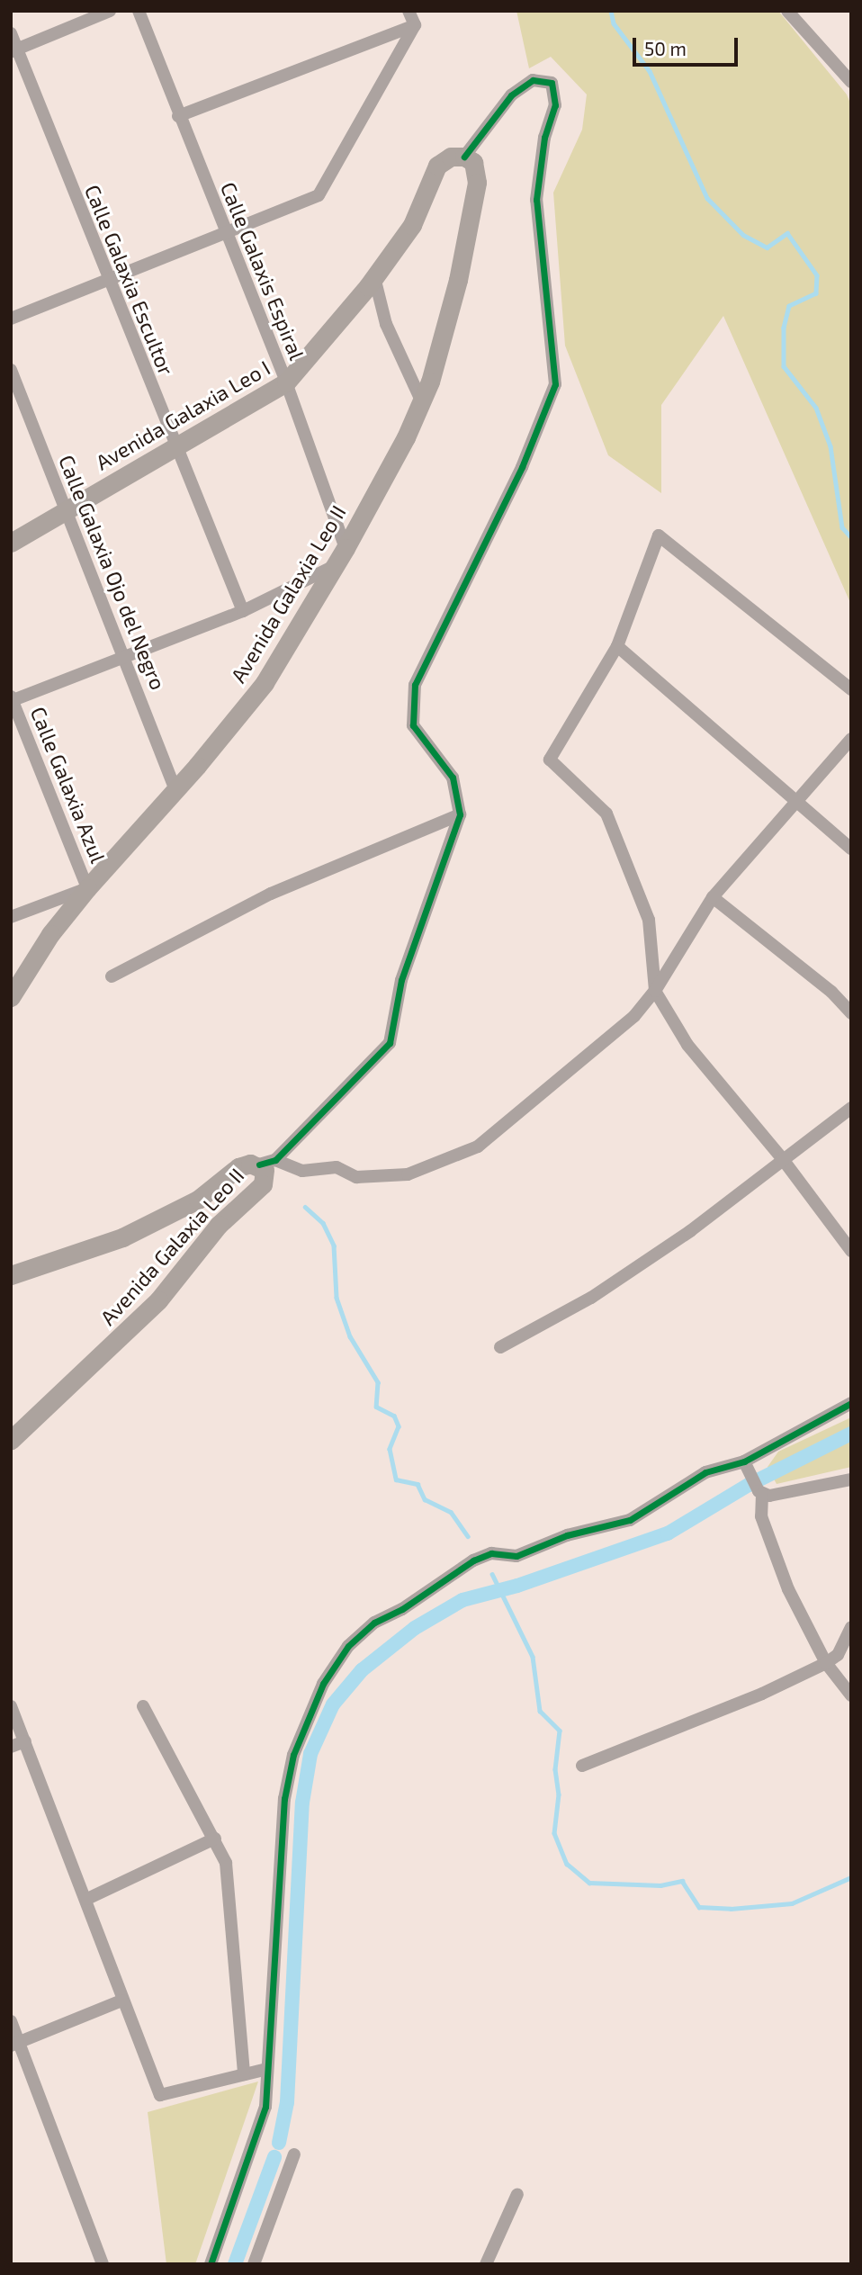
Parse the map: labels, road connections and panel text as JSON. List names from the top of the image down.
{
  "streets": {
    "street": [
      "Calle Galaxis Espiral",
      "Calle Galaxia Escultor",
      "Avenida Galaxia Leo I",
      "Calle Galaxia Ojo del Negro",
      "Avenida Galaxia Leo II",
      "Calle Galaxia Azul"
    ]
  },
  "crossings": [
    ["Calle Galaxis Espiral", "Avenida Galaxia Leo I"],
    ["Calle Galaxis Espiral", "Avenida Galaxia Leo II"],
    ["Calle Galaxia Escultor", "Avenida Galaxia Leo I"],
    ["Avenida Galaxia Leo I", "Calle Galaxia Ojo del Negro"],
    ["Avenida Galaxia Leo I", "Avenida Galaxia Leo II"],
    ["Calle Galaxia Ojo del Negro", "Avenida Galaxia Leo II"],
    ["Avenida Galaxia Leo II", "Calle Galaxia Azul"]
  ],
  "scale_bar": "50 m"
}
